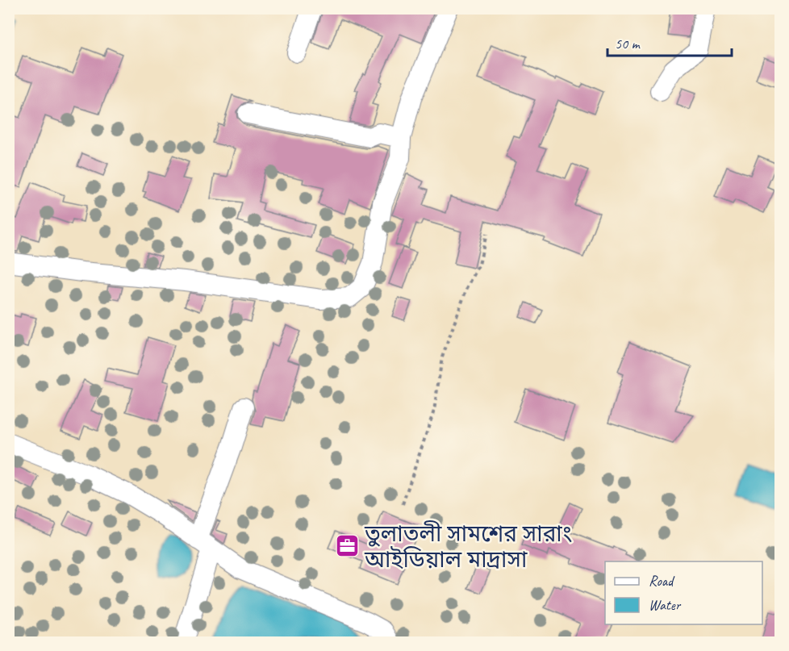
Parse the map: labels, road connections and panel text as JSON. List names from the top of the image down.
{
  "places": {
    "office": ["তুলাতলী সামশের সারাং আইডিয়াল মাদ্রাসা"]
  },
  "legend": ["Road", "Water"],
  "scale_bar": "50 m"
}
